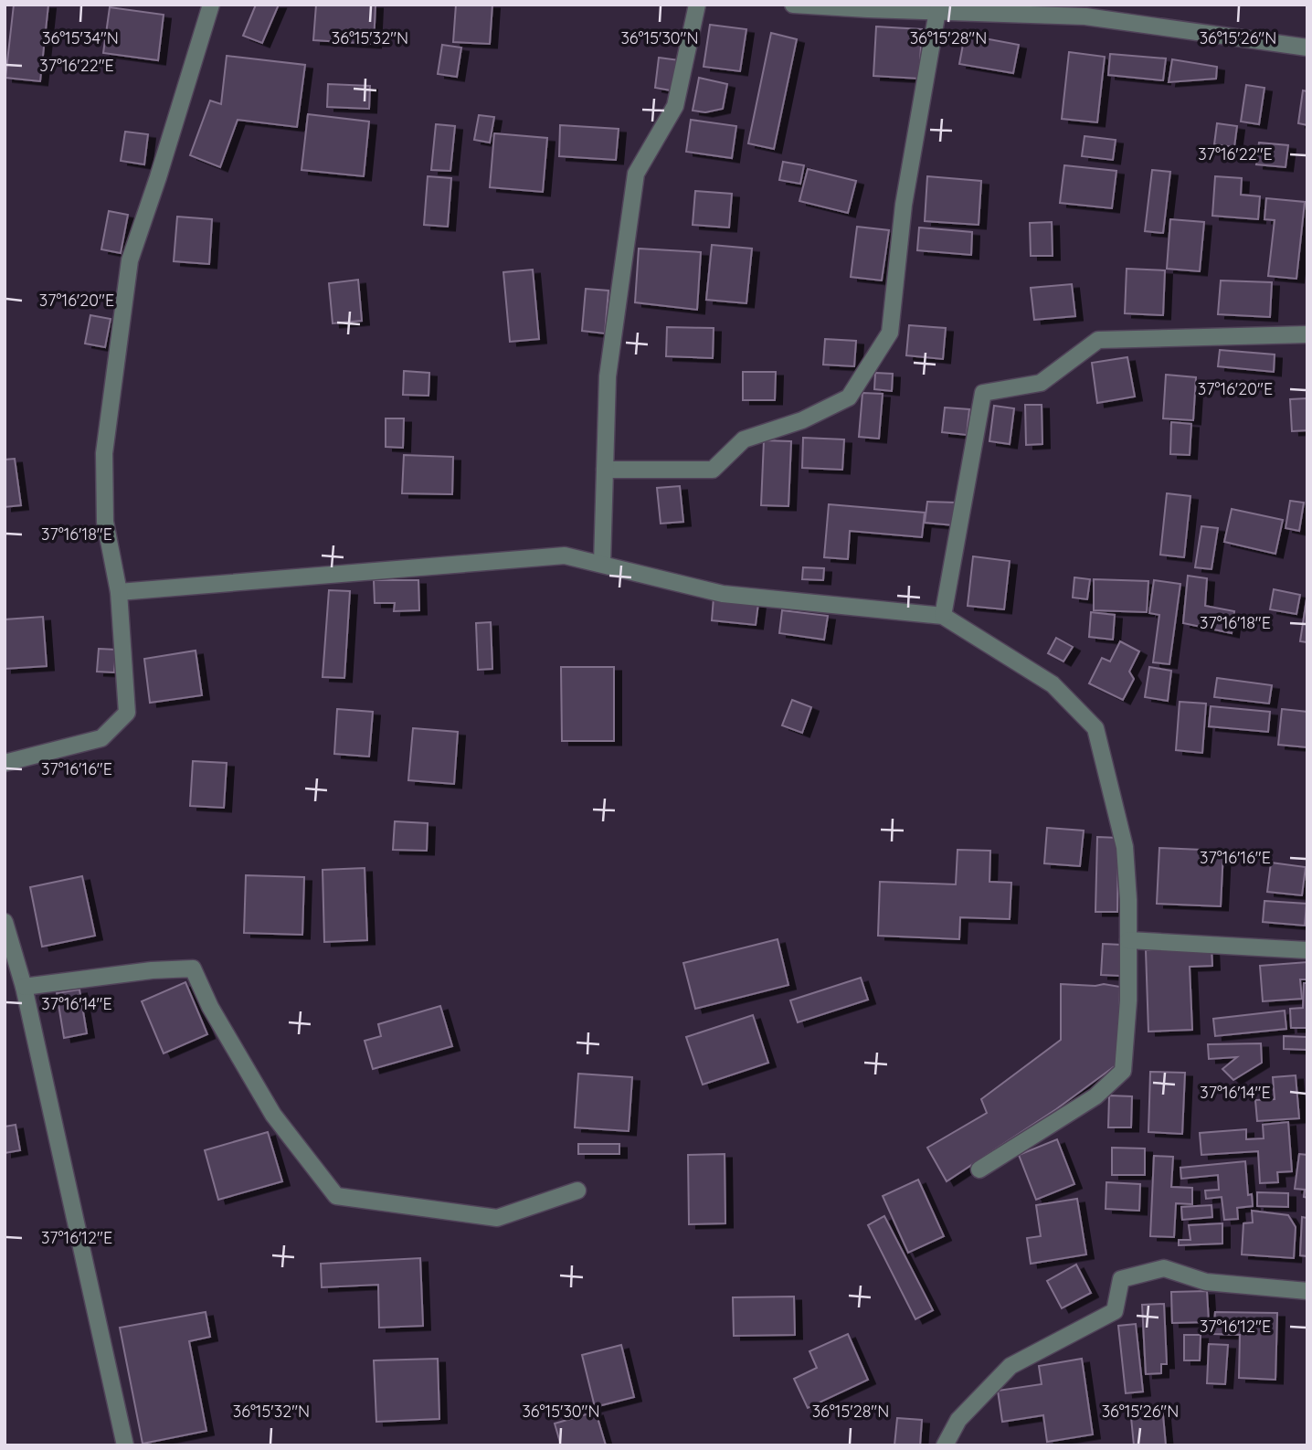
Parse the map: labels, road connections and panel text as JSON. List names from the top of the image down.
{
  "coordinates": [
    "36°15'34\"N",
    "36°15'32\"N",
    "36°15'30\"N",
    "36°15'28\"N",
    "36°15'26\"N",
    "37°16'22\"E",
    "37°16'20\"E",
    "37°16'18\"E",
    "37°16'16\"E",
    "37°16'14\"E",
    "37°16'12\"E"
  ]
}
